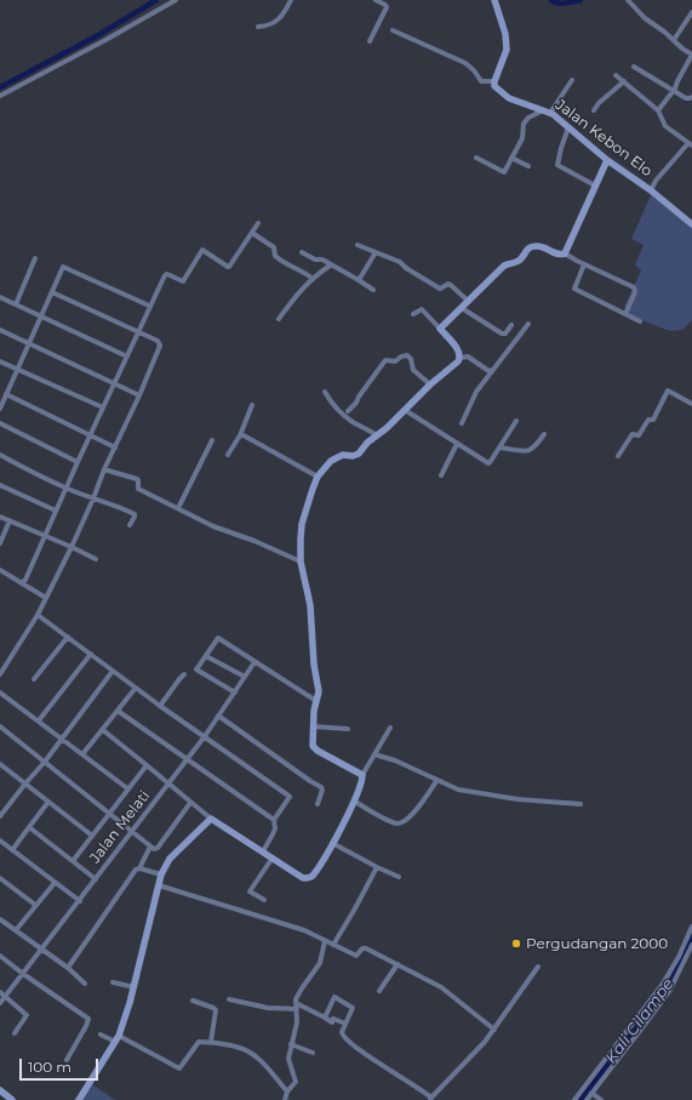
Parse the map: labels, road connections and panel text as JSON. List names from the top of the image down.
{
  "streets": {
    "street": ["Jalan Kebon Elo", "Jalan Melati"]
  },
  "water": ["Kali Cilampe"],
  "places": ["Pergudangan 2000"],
  "scale_bar": "100 m"
}
